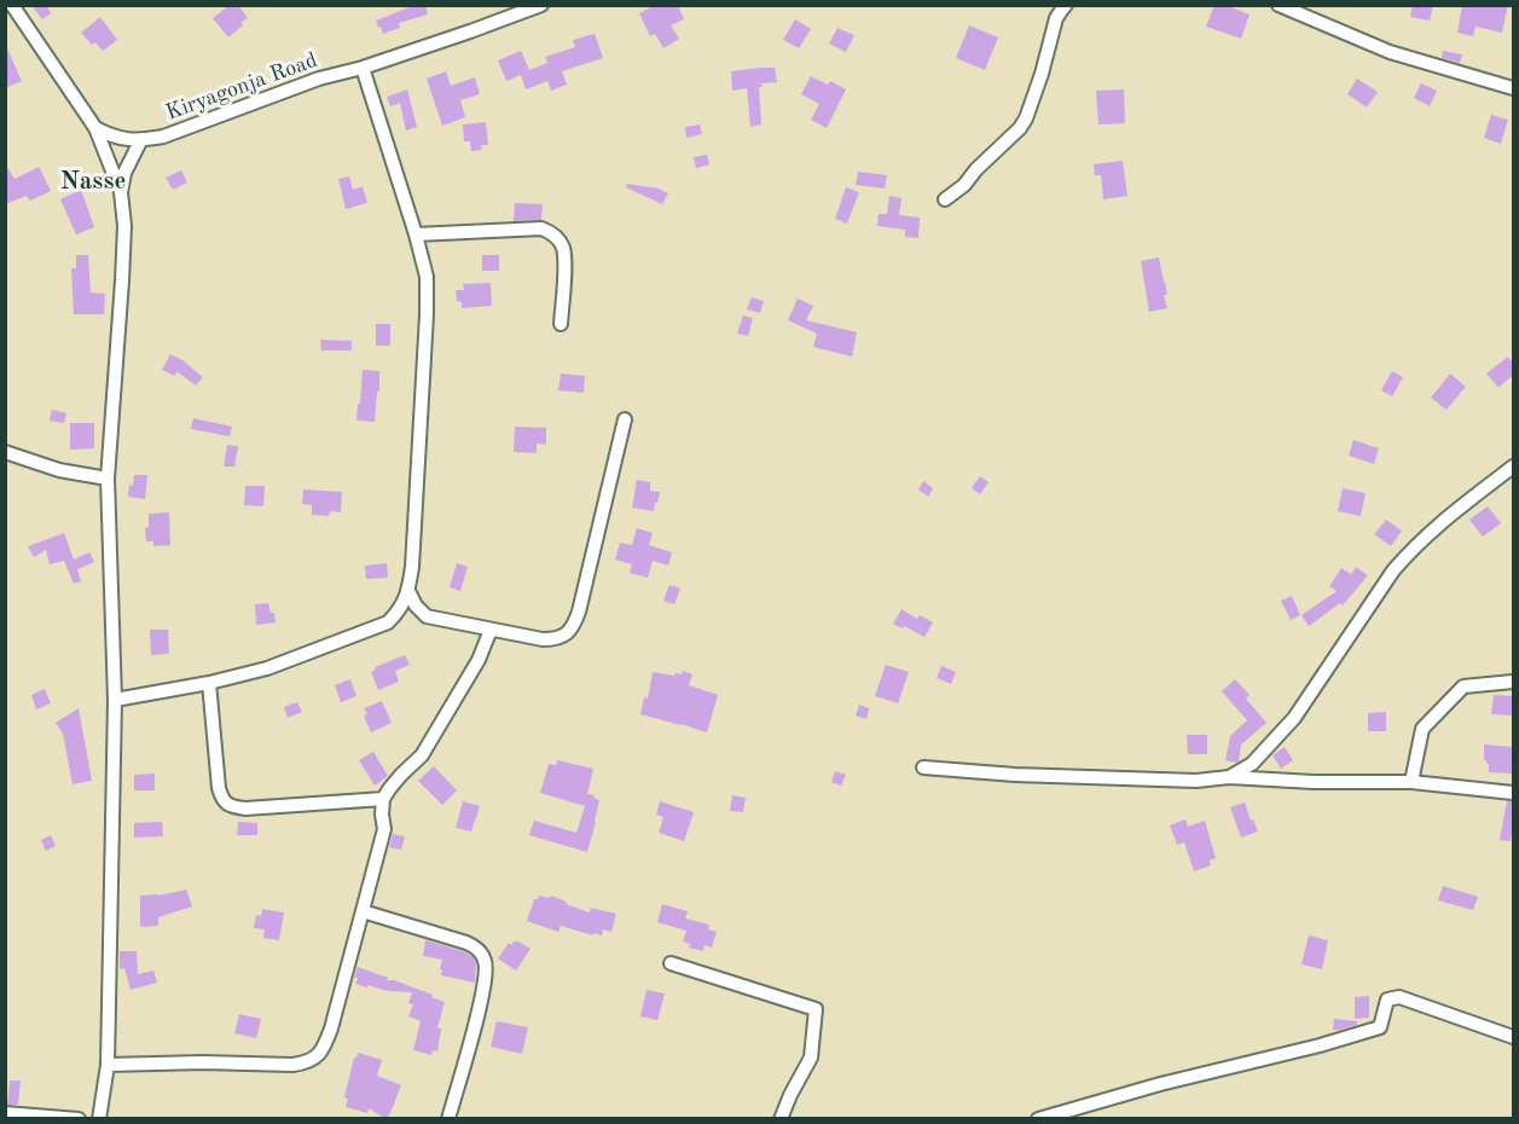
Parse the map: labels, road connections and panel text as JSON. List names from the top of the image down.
{
  "streets": {
    "street": ["Kiryagonja Road"]
  },
  "districts": ["Nasse"]
}
